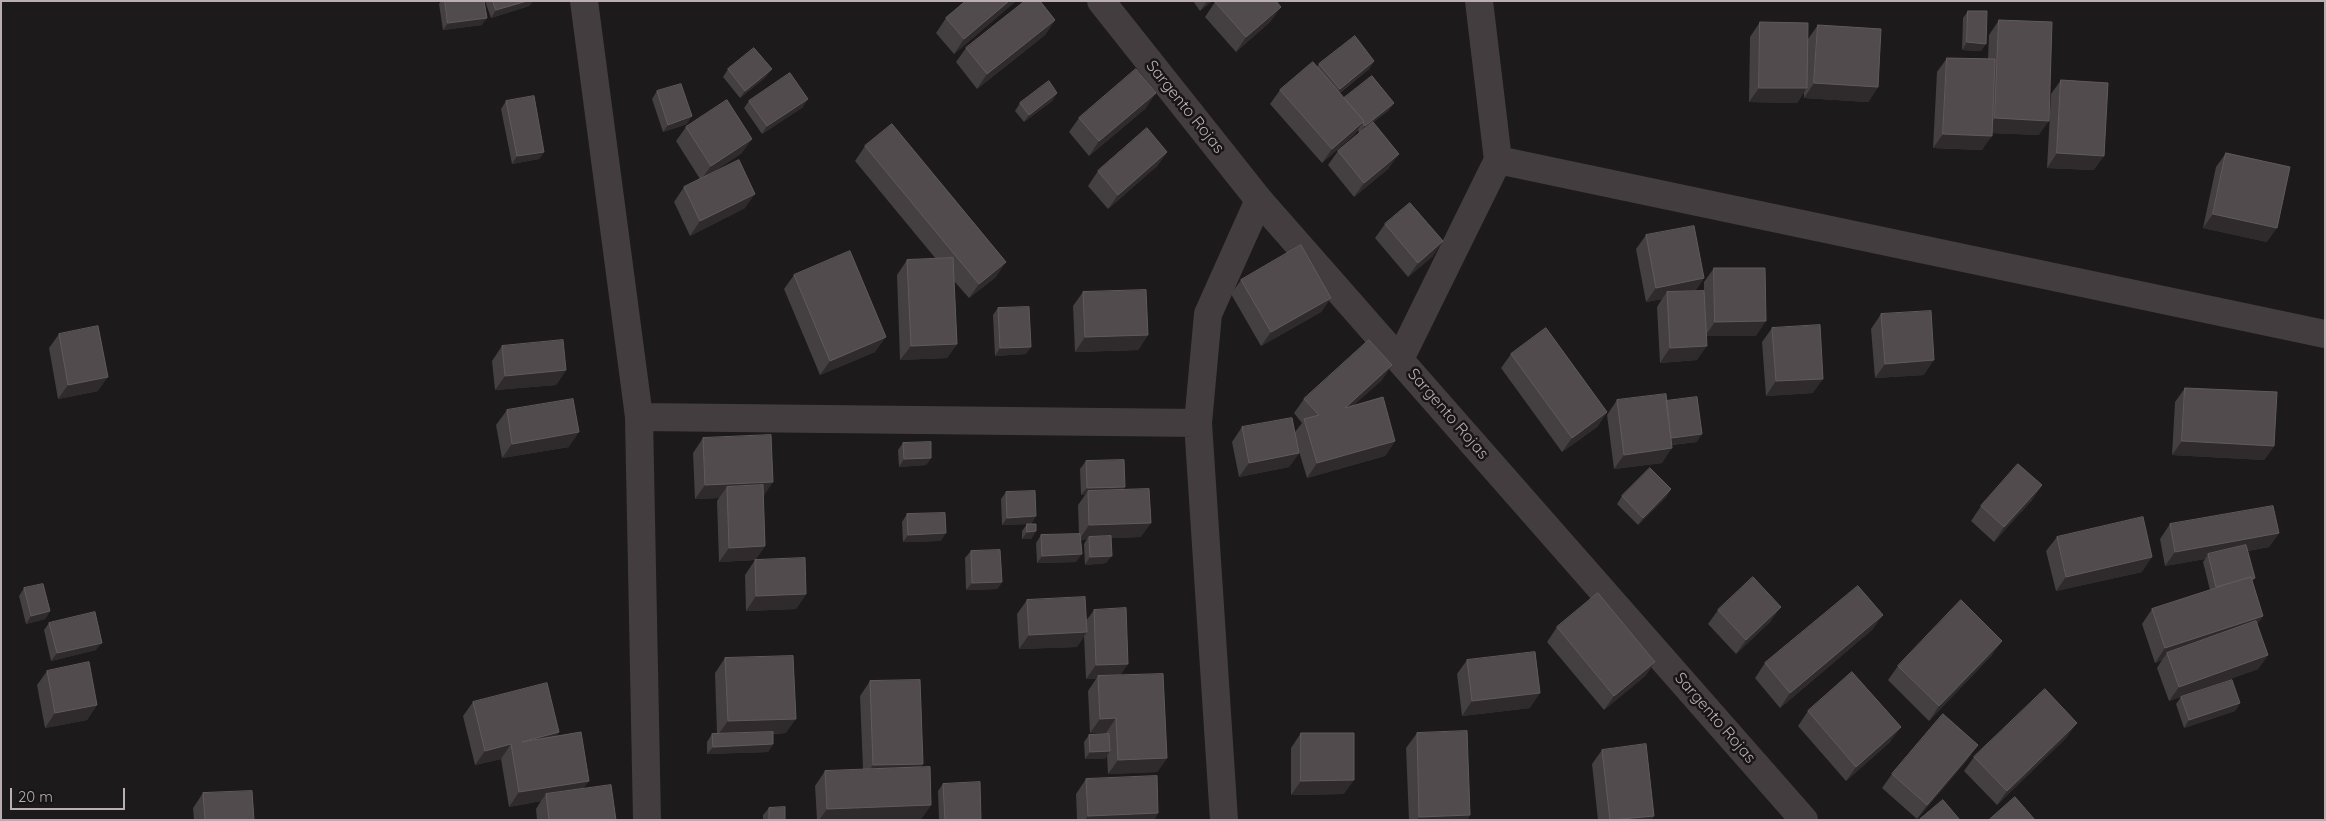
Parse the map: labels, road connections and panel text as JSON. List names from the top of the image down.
{
  "streets": {
    "street": ["Sargento Rojas"]
  },
  "scale_bar": "20 m"
}
